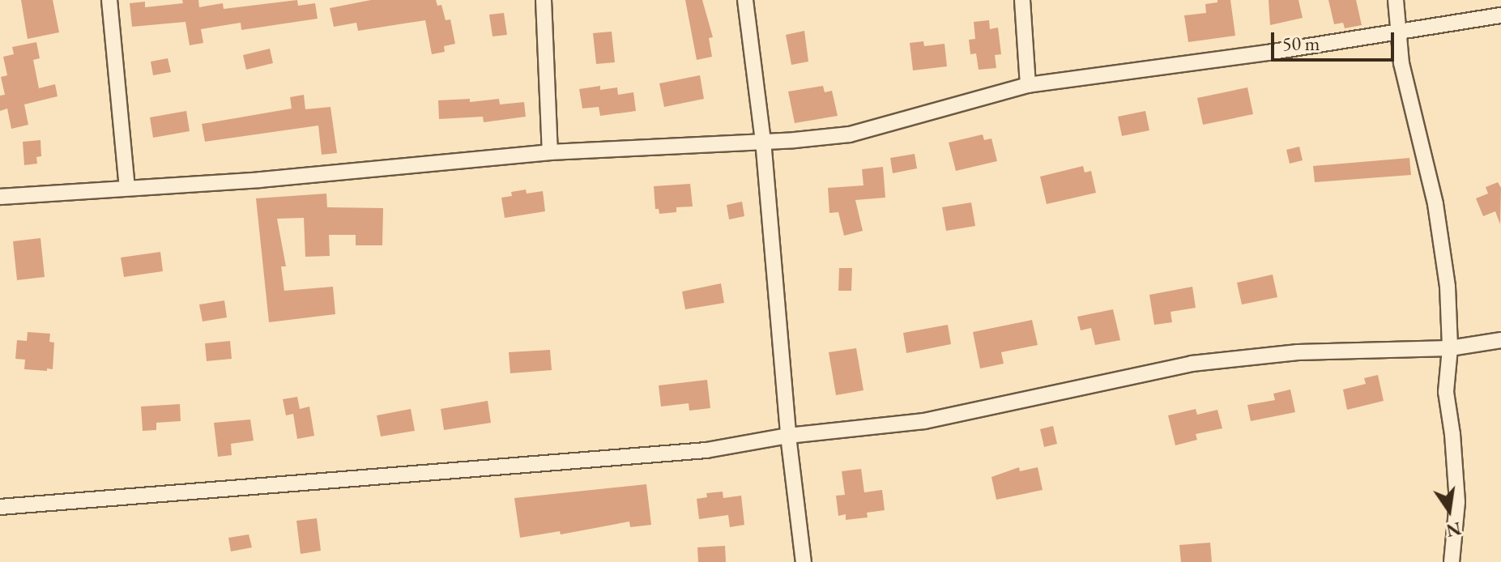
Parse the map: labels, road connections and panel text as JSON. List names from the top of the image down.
{
  "scale_bar": "50 m",
  "north": "bottom"
}
